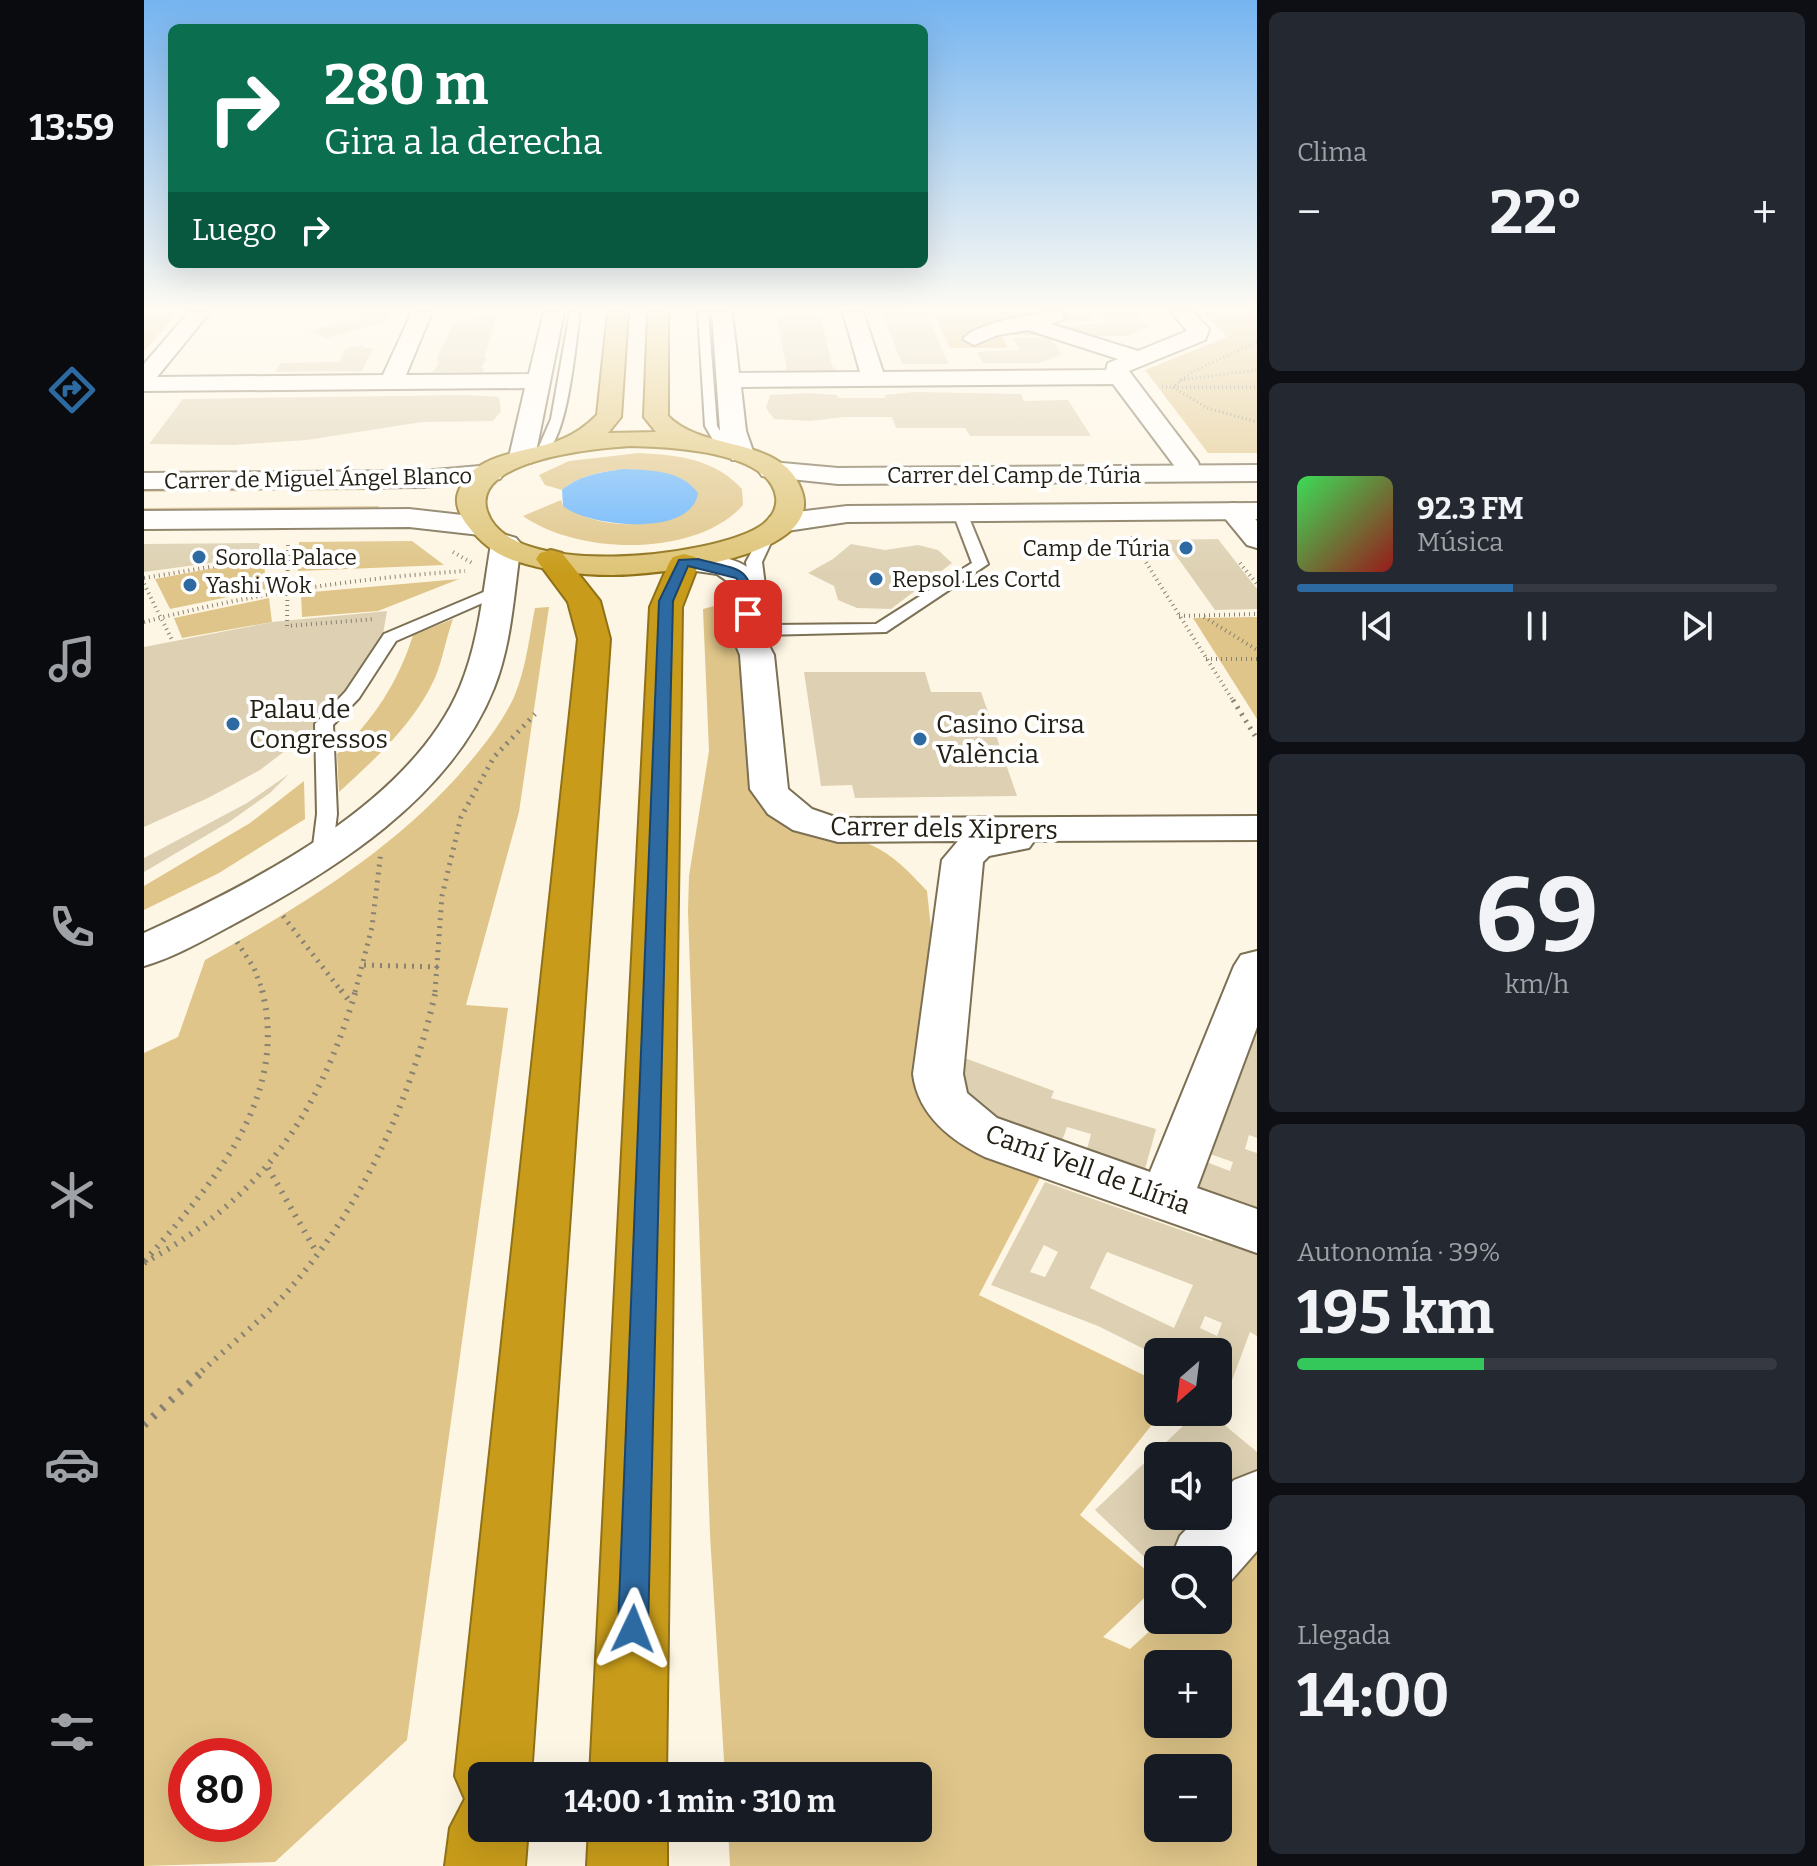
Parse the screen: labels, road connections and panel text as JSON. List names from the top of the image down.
{
  "streets": {
    "street": [
      "Carrer del Camp de Túria",
      "Carrer de Miguel Ángel Blanco",
      "Carrer dels Xiprers",
      "Camí Vell de Llíria"
    ]
  },
  "crossings": [
    ["Carrer dels Xiprers", "Camí Vell de Llíria"]
  ],
  "places": [
    "Camp de Túria",
    "Sorolla Palace",
    "Repsol Les Cortd",
    "Yashi Wok",
    "Palau de Congressos",
    "Casino Cirsa València"
  ],
  "north": "bottom left",
  "page": {
    "tabs": "13:59",
    "tile": [
      "Clima",
      ["69", "km/h"],
      ["Autonomía · 39%", "195 km"],
      ["Llegada", "14:00"]
    ],
    "turn": ["280 m", "Gira a la derecha"],
    "heat": ["−", "22°", "+"],
    "then": "Luego",
    "song": ["92.3 FM", "Música"],
    "map_buttons": ["+", "−"],
    "limit": "80",
    "trip": "14:00 · 1 min · 310 m"
  }
}
